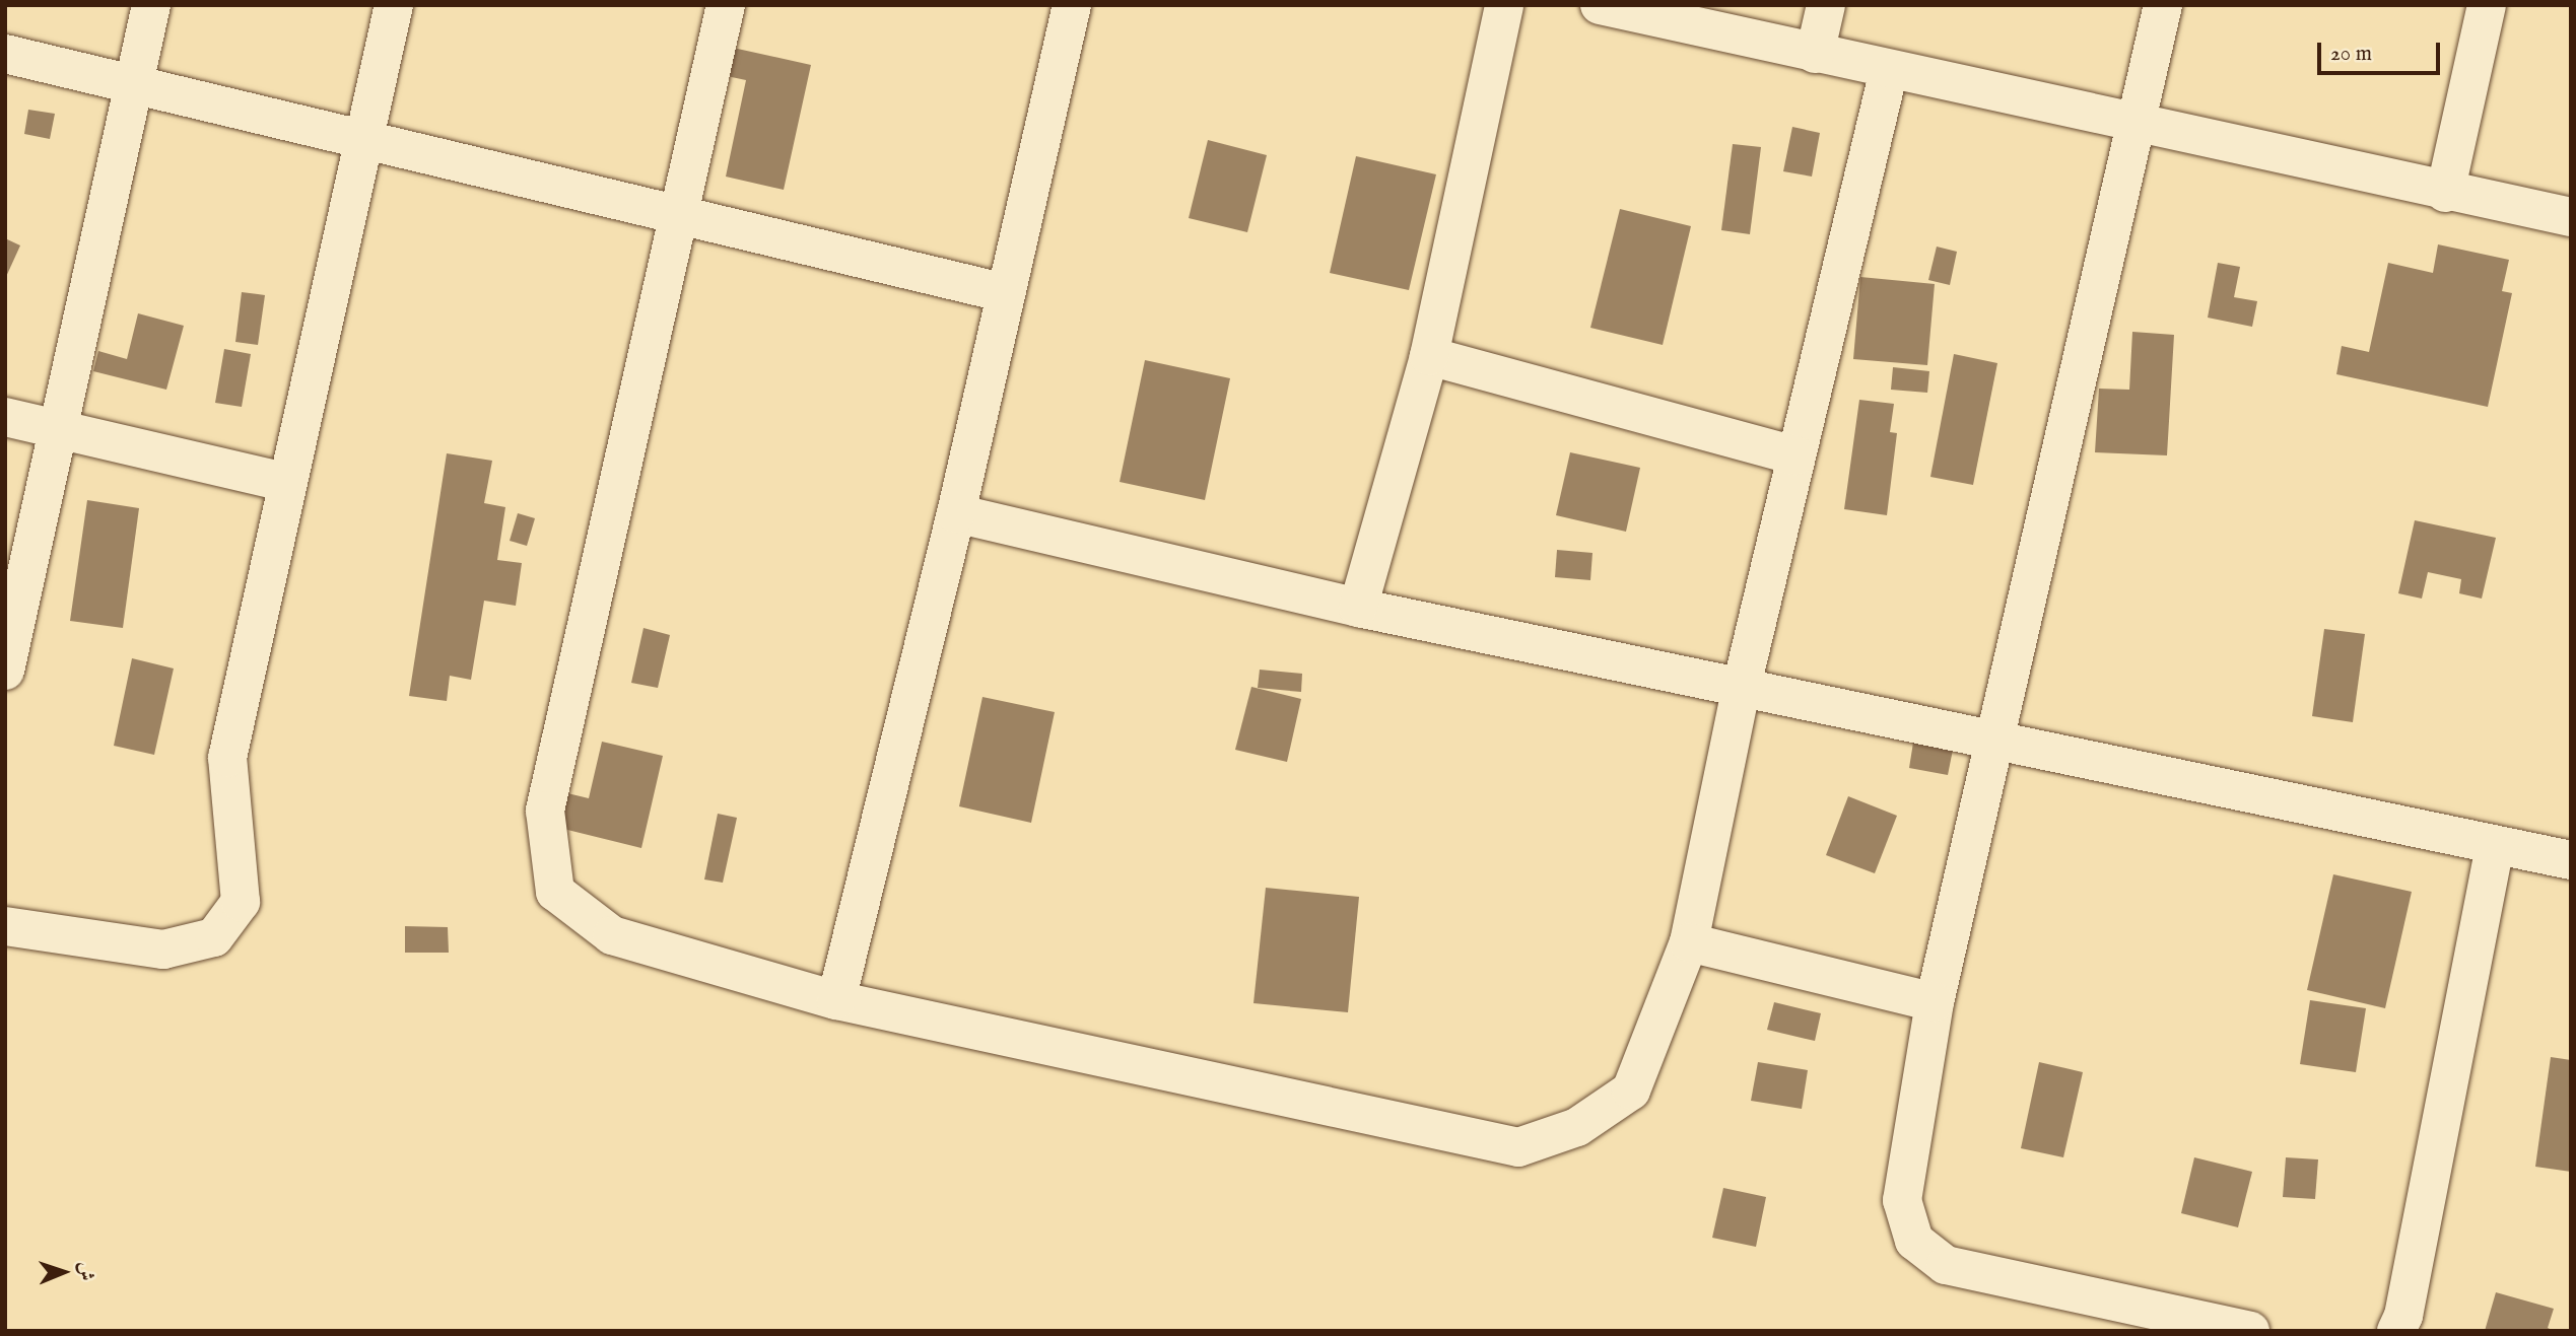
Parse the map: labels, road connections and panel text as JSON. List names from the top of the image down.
{
  "scale_bar": "20 m",
  "north": "right"
}
